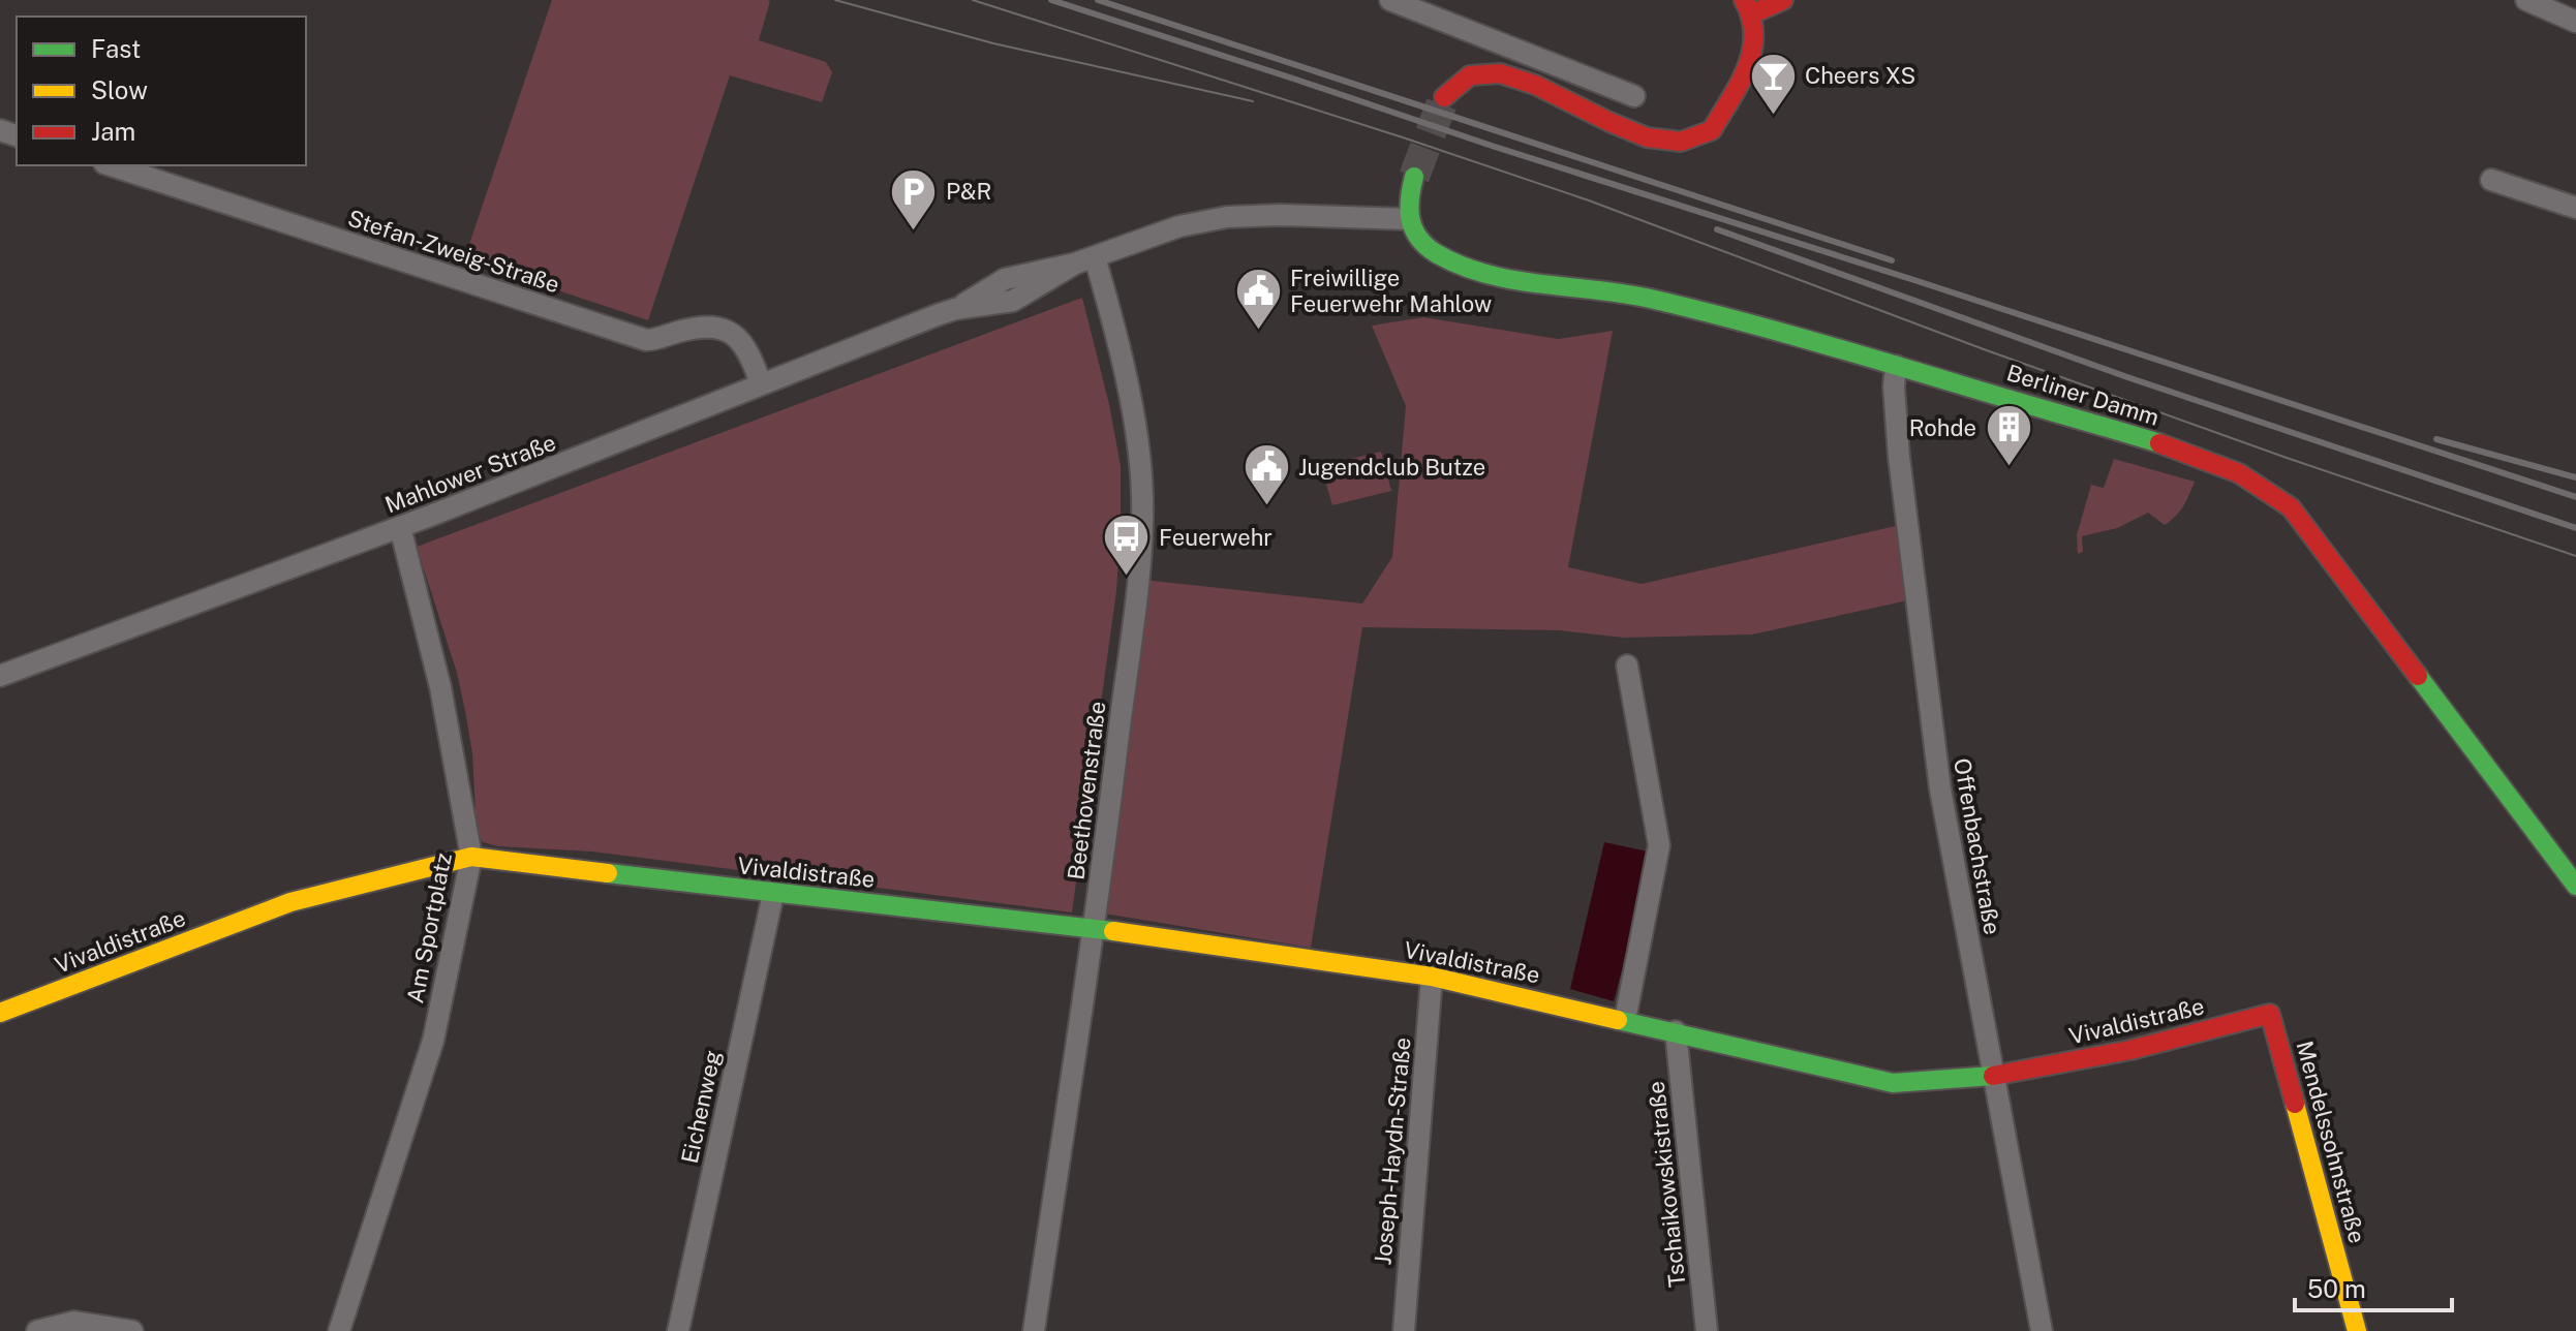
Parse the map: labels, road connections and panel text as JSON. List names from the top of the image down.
{
  "streets": {
    "street": [
      "Stefan-Zweig-Straße",
      "Berliner Damm",
      "Mahlower Straße",
      "Beethovenstraße",
      "Offenbachstraße",
      "Vivaldistraße",
      "Am Sportplatz",
      "Eichenweg",
      "Mendelssohnstraße",
      "Joseph-Haydn-Straße",
      "Tschaikowskistraße"
    ]
  },
  "crossings": [
    ["Stefan-Zweig-Straße", "Mahlower Straße"],
    ["Berliner Damm", "Mahlower Straße"],
    ["Berliner Damm", "Offenbachstraße"],
    ["Mahlower Straße", "Beethovenstraße"],
    ["Mahlower Straße", "Am Sportplatz"],
    ["Beethovenstraße", "Vivaldistraße"],
    ["Offenbachstraße", "Vivaldistraße"],
    ["Vivaldistraße", "Am Sportplatz"],
    ["Vivaldistraße", "Eichenweg"],
    ["Vivaldistraße", "Mendelssohnstraße"],
    ["Vivaldistraße", "Joseph-Haydn-Straße"],
    ["Vivaldistraße", "Tschaikowskistraße"]
  ],
  "places": {
    "bar": ["Cheers XS"],
    "parking": ["P&R"],
    "public building": ["Freiwillige Feuerwehr Mahlow", "Jugendclub Butze"],
    "building": ["Rohde"],
    "bus stop": ["Feuerwehr"]
  },
  "legend": ["Fast", "Slow", "Jam"],
  "scale_bar": "50 m"
}
